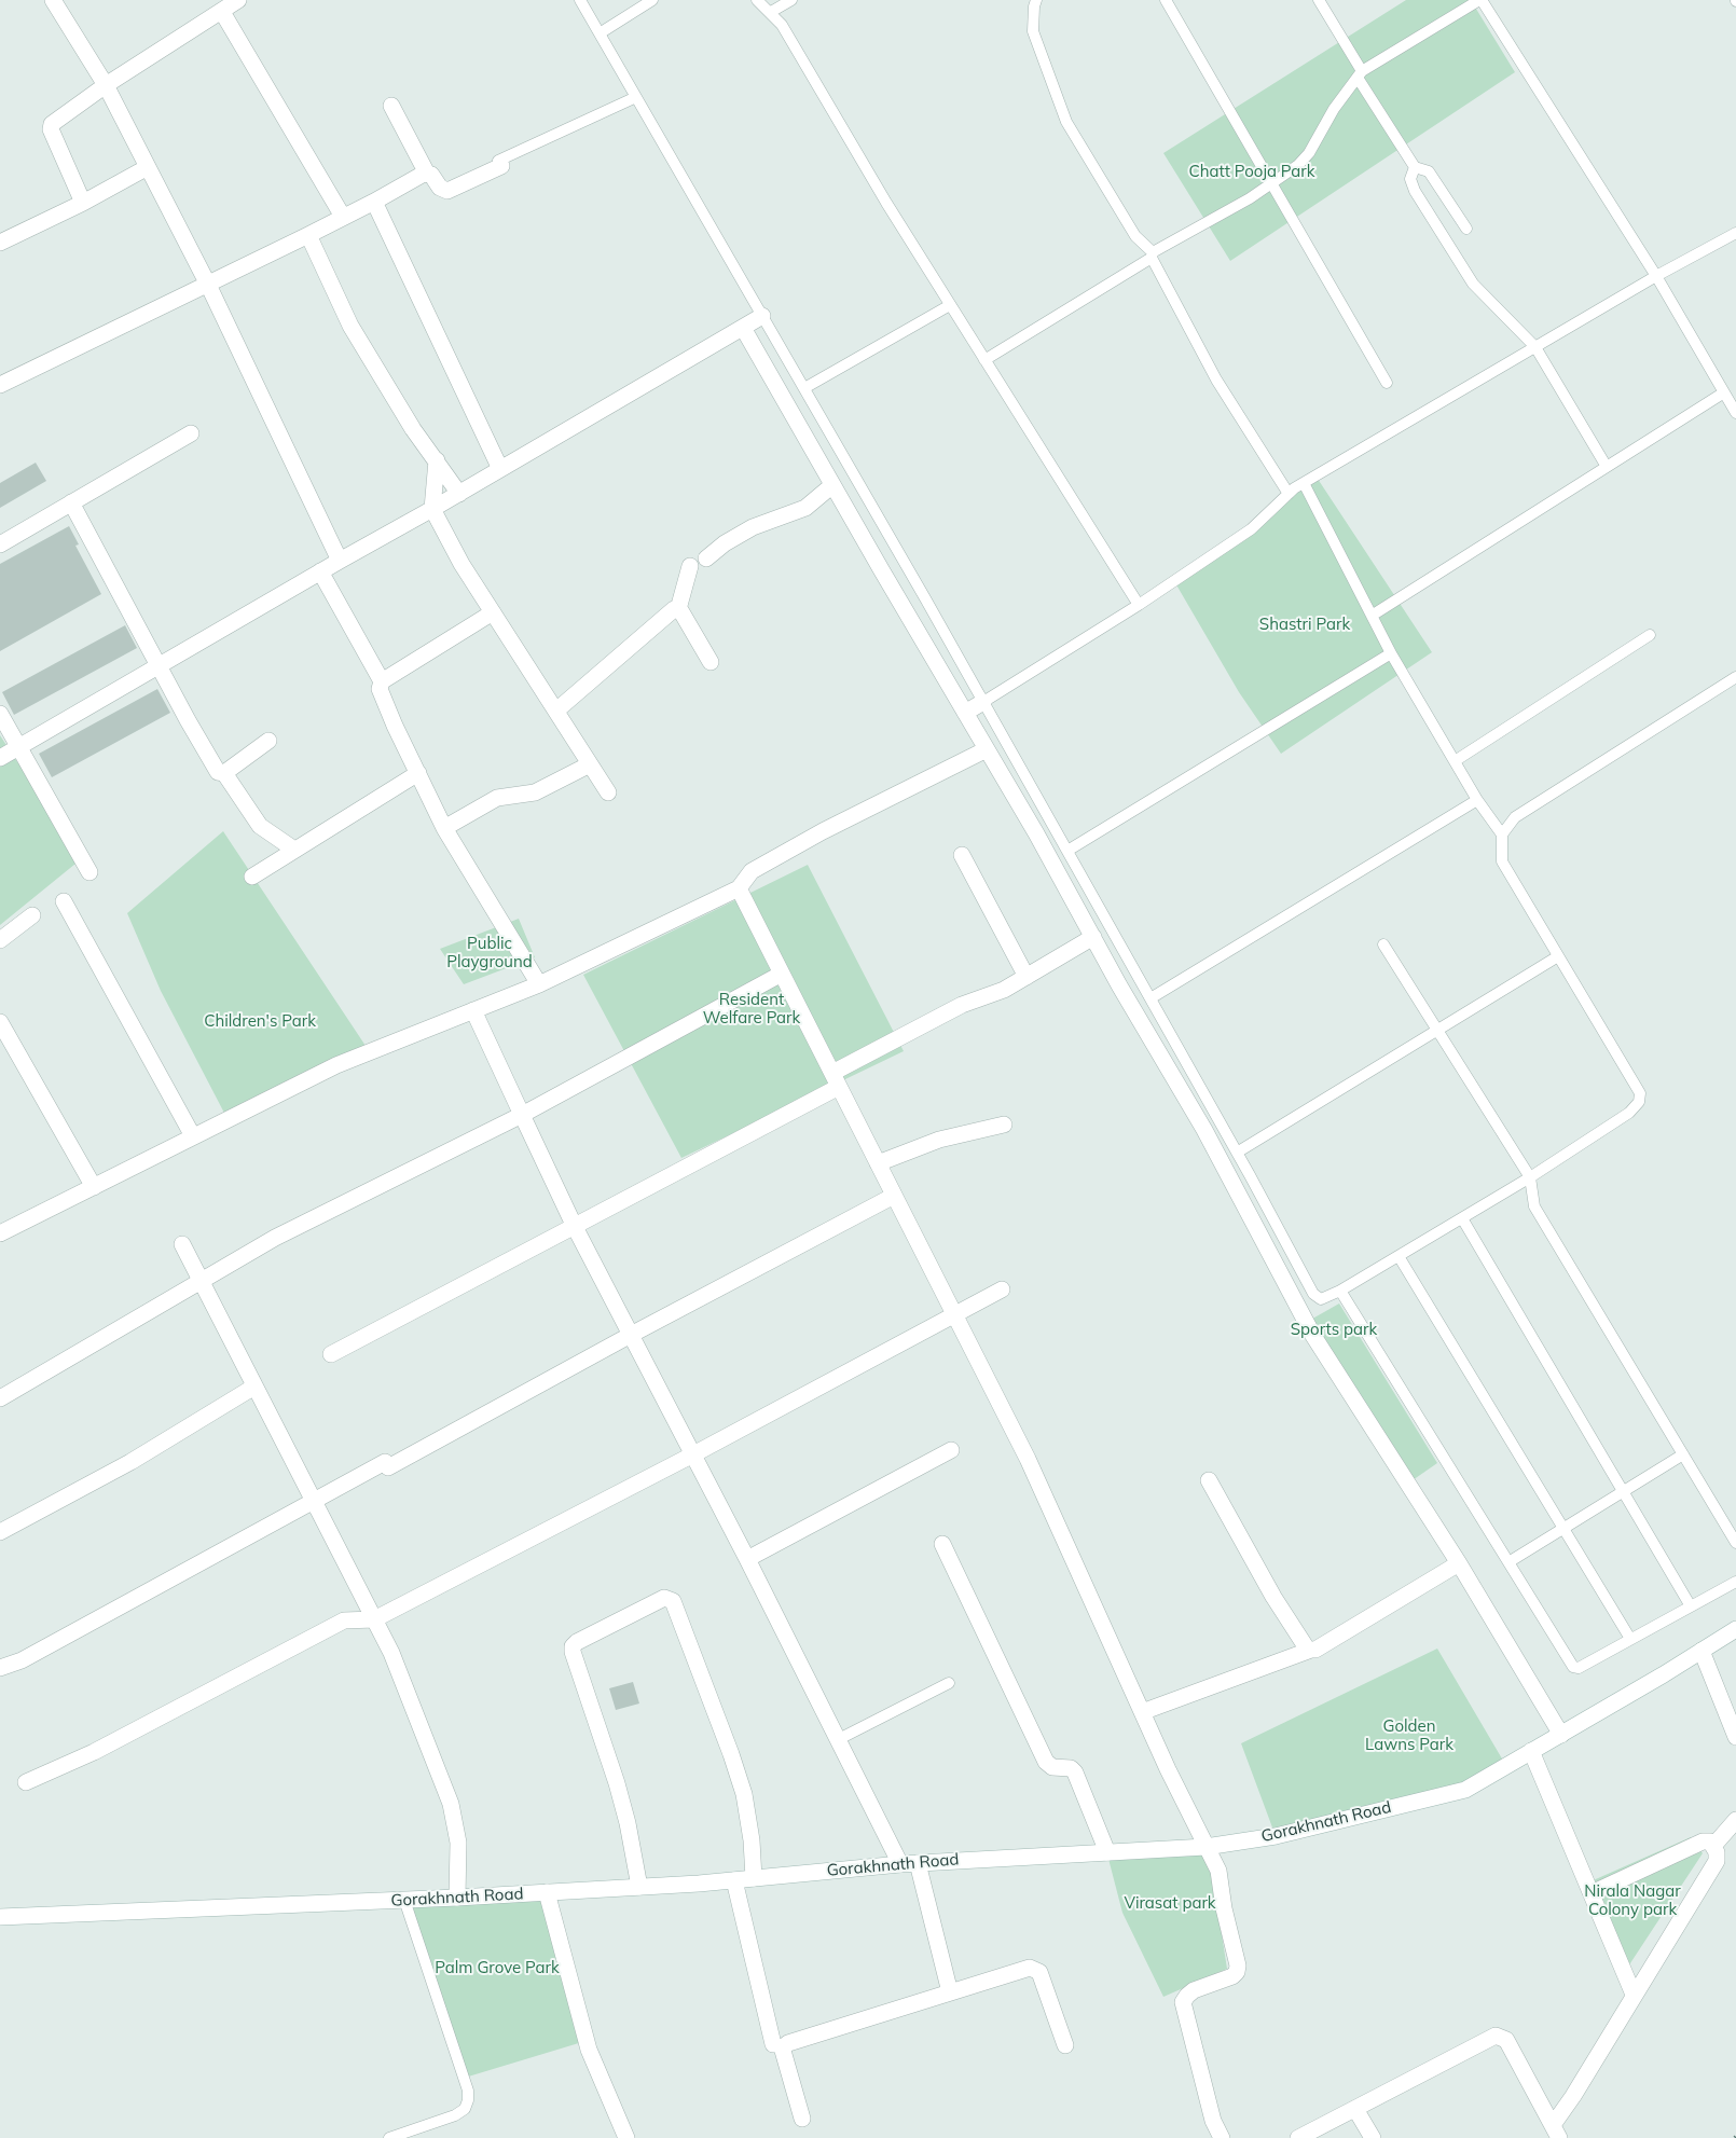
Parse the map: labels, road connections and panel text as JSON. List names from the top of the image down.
{
  "streets": {
    "street": ["Gorakhnath Road"]
  },
  "parks": [
    "Chatt Pooja Park",
    "Shastri Park",
    "Public Playground",
    "Resident Welfare Park",
    "Children's Park",
    "Sports park",
    "Golden Lawns Park",
    "Nirala Nagar Colony park",
    "Virasat park",
    "Palm Grove Park"
  ]
}
